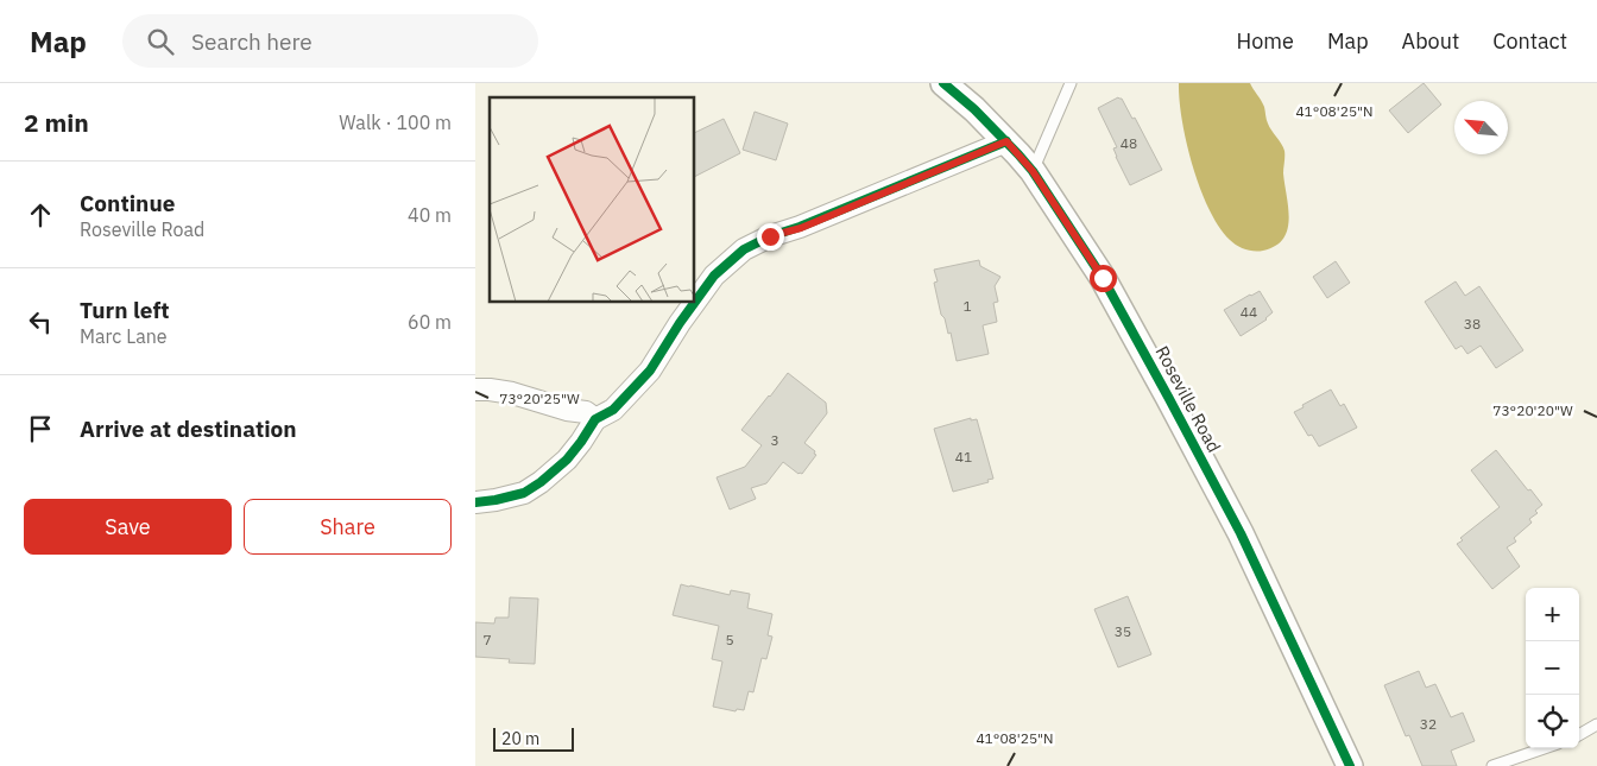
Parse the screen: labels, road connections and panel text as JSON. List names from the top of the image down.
{
  "streets": {
    "street": ["Roseville Road"]
  },
  "house_numbers": [
    "48",
    "1",
    "44",
    "38",
    "3",
    "41",
    "35",
    "7",
    "5",
    "32"
  ],
  "scale_bar": "20 m",
  "north": "top left",
  "page": {
    "header": "Map",
    "search": "Search here",
    "nav": [
      "Home",
      "Map",
      "About",
      "Contact"
    ],
    "heading": ["2 min", "Walk · 100 m"],
    "list": [
      ["Continue", "Roseville Road", "40 m"],
      ["Turn left", "Marc Lane", "60 m"],
      "Arrive at destination"
    ],
    "buttons": ["Save", "Share"],
    "map_buttons": ["+", "−"],
    "scale": "20 m"
  },
  "coordinates": ["41°08'25\"N", "73°20'25\"W", "73°20'20\"W"]
}
